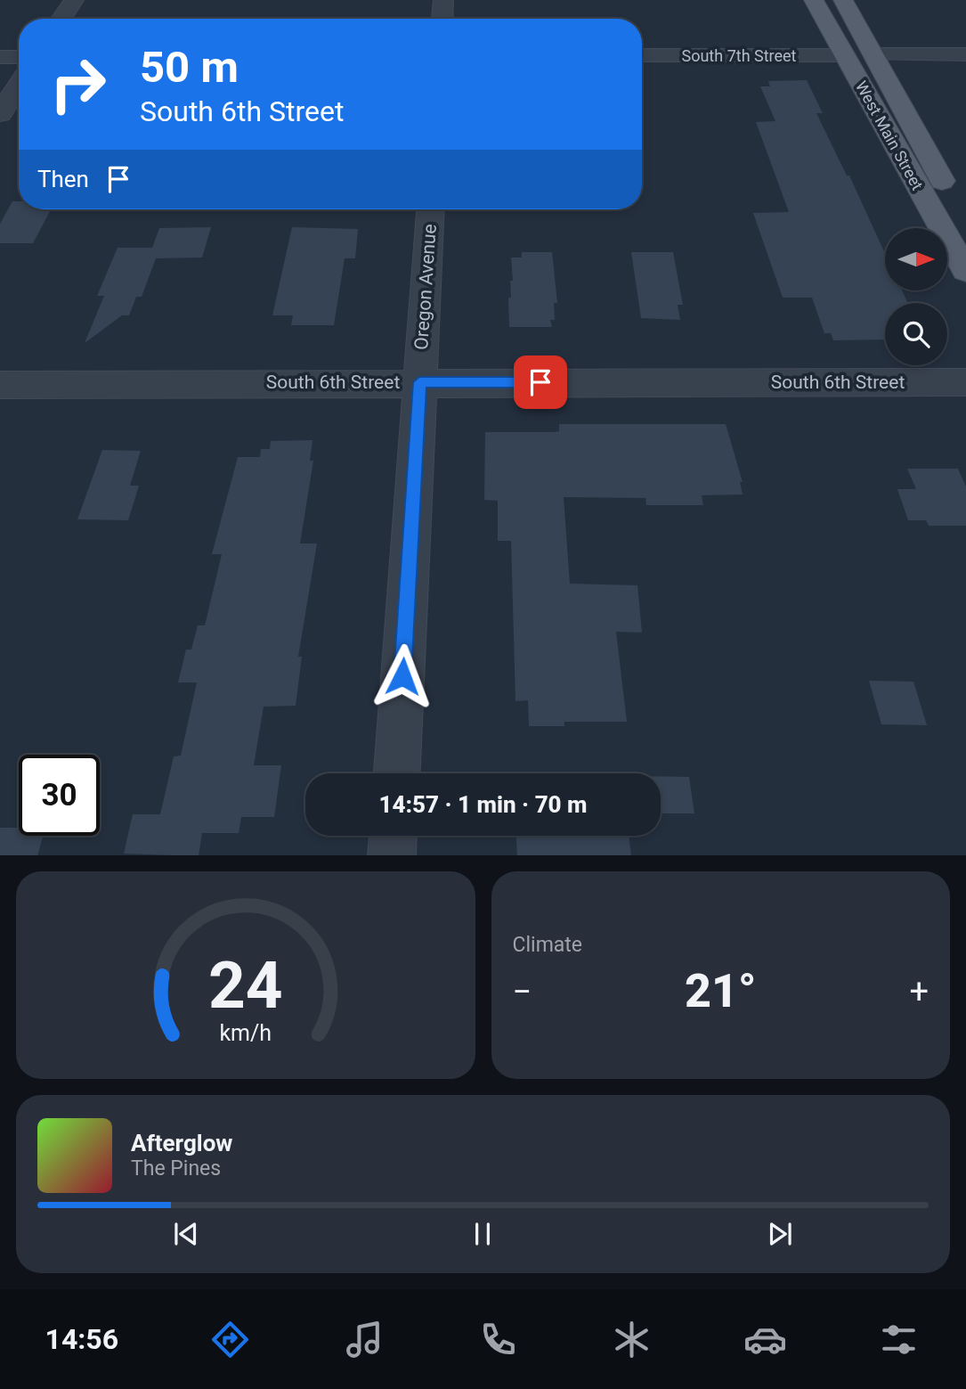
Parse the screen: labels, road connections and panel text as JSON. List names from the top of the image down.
{
  "streets": {
    "main road": ["West Main Street"],
    "street": ["South 7th Street", "Oregon Avenue", "South 6th Street"]
  },
  "crossings": [
    ["South 7th Street", "West Main Street"],
    ["Oregon Avenue", "South 6th Street"]
  ],
  "north": "right",
  "page": {
    "turn": ["50 m", "South 6th Street"],
    "then": "Then",
    "limit": "30",
    "trip": "14:57 · 1 min · 70 m",
    "tile": "Climate",
    "heat": ["−", "21°", "+"],
    "song": ["Afterglow", "The Pines"],
    "tabs": "14:56",
    "gauge": ["24", "km/h"]
  }
}
